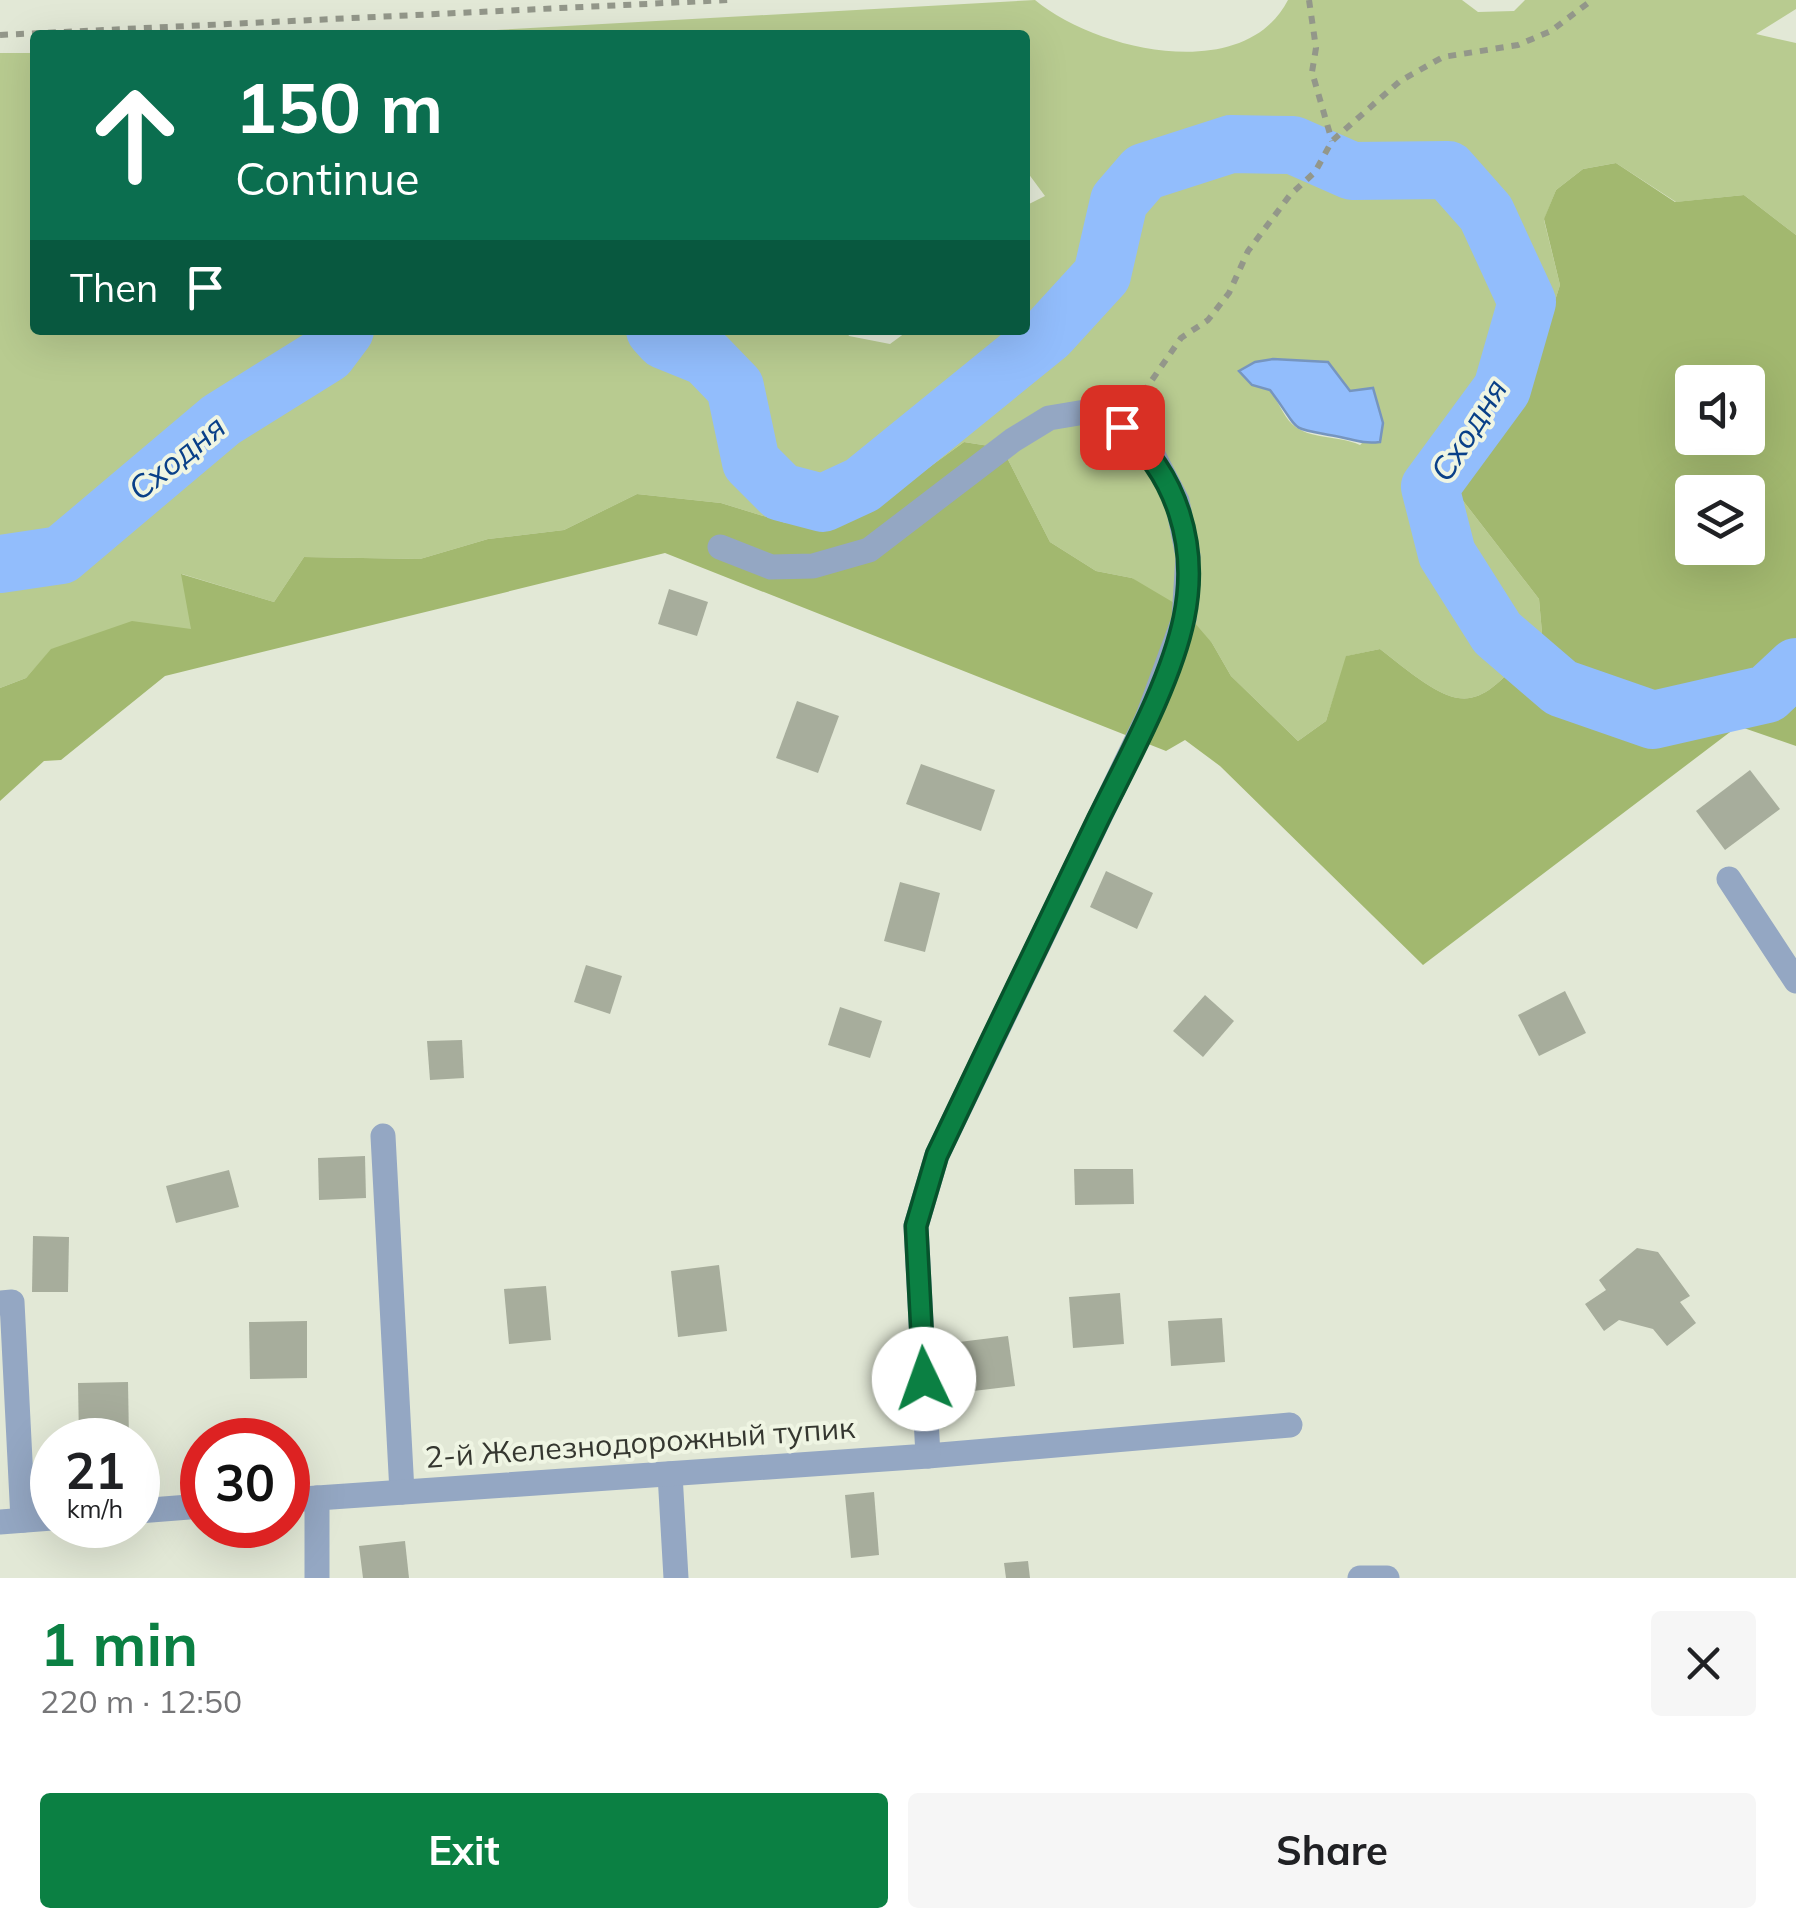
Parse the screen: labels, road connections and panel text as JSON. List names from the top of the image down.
{
  "streets": {
    "street": ["2-й Железнодорожный тупик"]
  },
  "water": ["Сходня"],
  "page": {
    "turn": ["150 m", "Continue"],
    "then": "Then",
    "speed": "21 km/h",
    "limit": "30",
    "heading": ["1 min", "220 m · 12:50"],
    "buttons": ["Exit", "Share"]
  }
}
